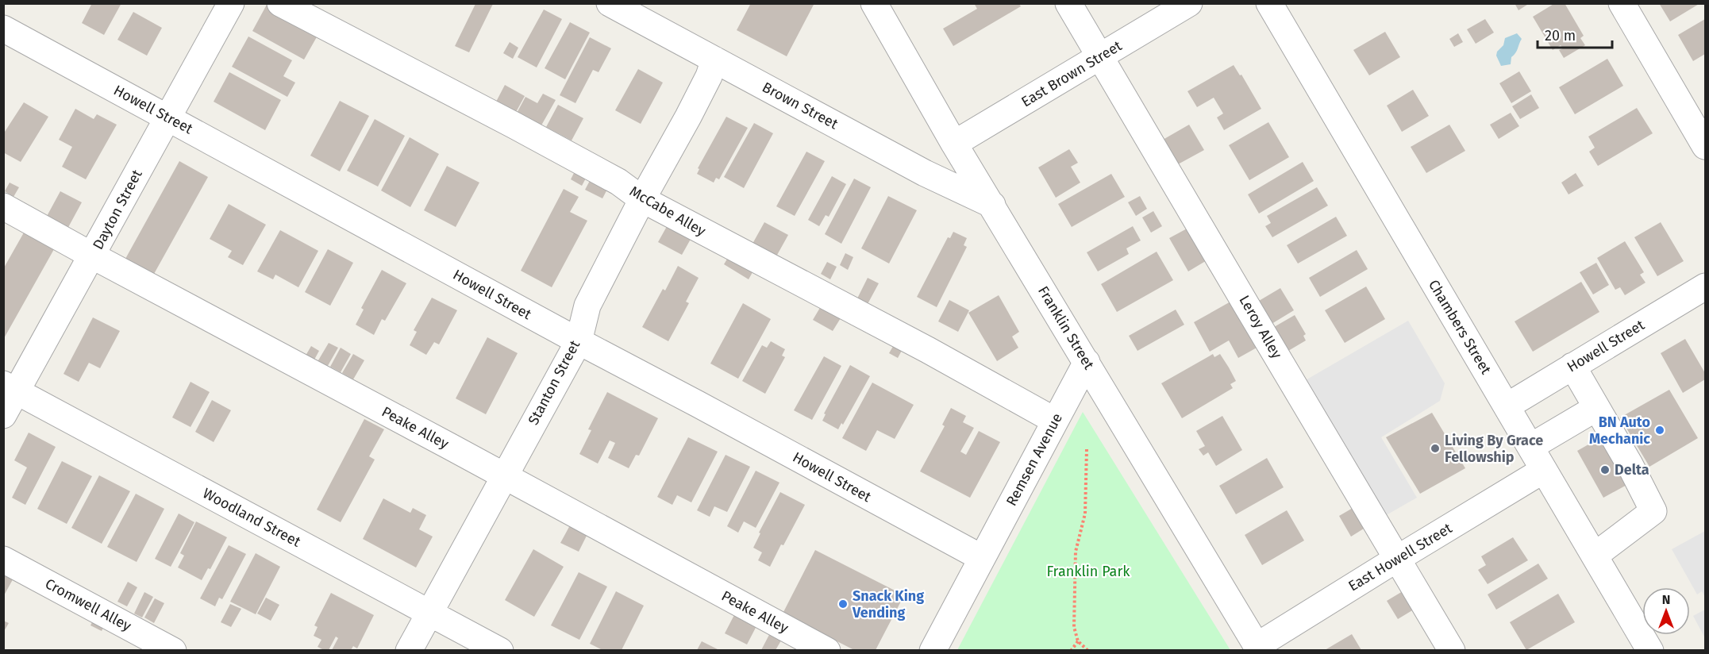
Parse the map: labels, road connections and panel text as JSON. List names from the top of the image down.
{
  "streets": {
    "street": [
      "East Brown Street",
      "Brown Street",
      "Howell Street",
      "Dayton Street",
      "McCabe Alley",
      "Leroy Alley",
      "Chambers Street",
      "Franklin Street",
      "Stanton Street",
      "Peake Alley",
      "Remsen Avenue",
      "Woodland Street",
      "East Howell Street",
      "Cromwell Alley"
    ]
  },
  "crossings": [
    ["East Brown Street", "Leroy Alley"],
    ["East Brown Street", "Franklin Street"],
    ["Brown Street", "Franklin Street"],
    ["Brown Street", "Stanton Street"],
    ["Howell Street", "Dayton Street"],
    ["Howell Street", "Chambers Street"],
    ["Howell Street", "Stanton Street"],
    ["Howell Street", "Remsen Avenue"],
    ["Dayton Street", "Peake Alley"],
    ["Dayton Street", "Woodland Street"],
    ["McCabe Alley", "Stanton Street"],
    ["McCabe Alley", "Remsen Avenue"],
    ["Leroy Alley", "East Howell Street"],
    ["Chambers Street", "East Howell Street"],
    ["Franklin Street", "Remsen Avenue"],
    ["Franklin Street", "East Howell Street"],
    ["Stanton Street", "Peake Alley"],
    ["Stanton Street", "Woodland Street"]
  ],
  "parks": ["Franklin Park"],
  "places": [
    "BN Auto Mechanic",
    "Living By Grace Fellowship",
    "Delta",
    "Snack King Vending"
  ],
  "scale_bar": "20 m",
  "north": "top"
}
